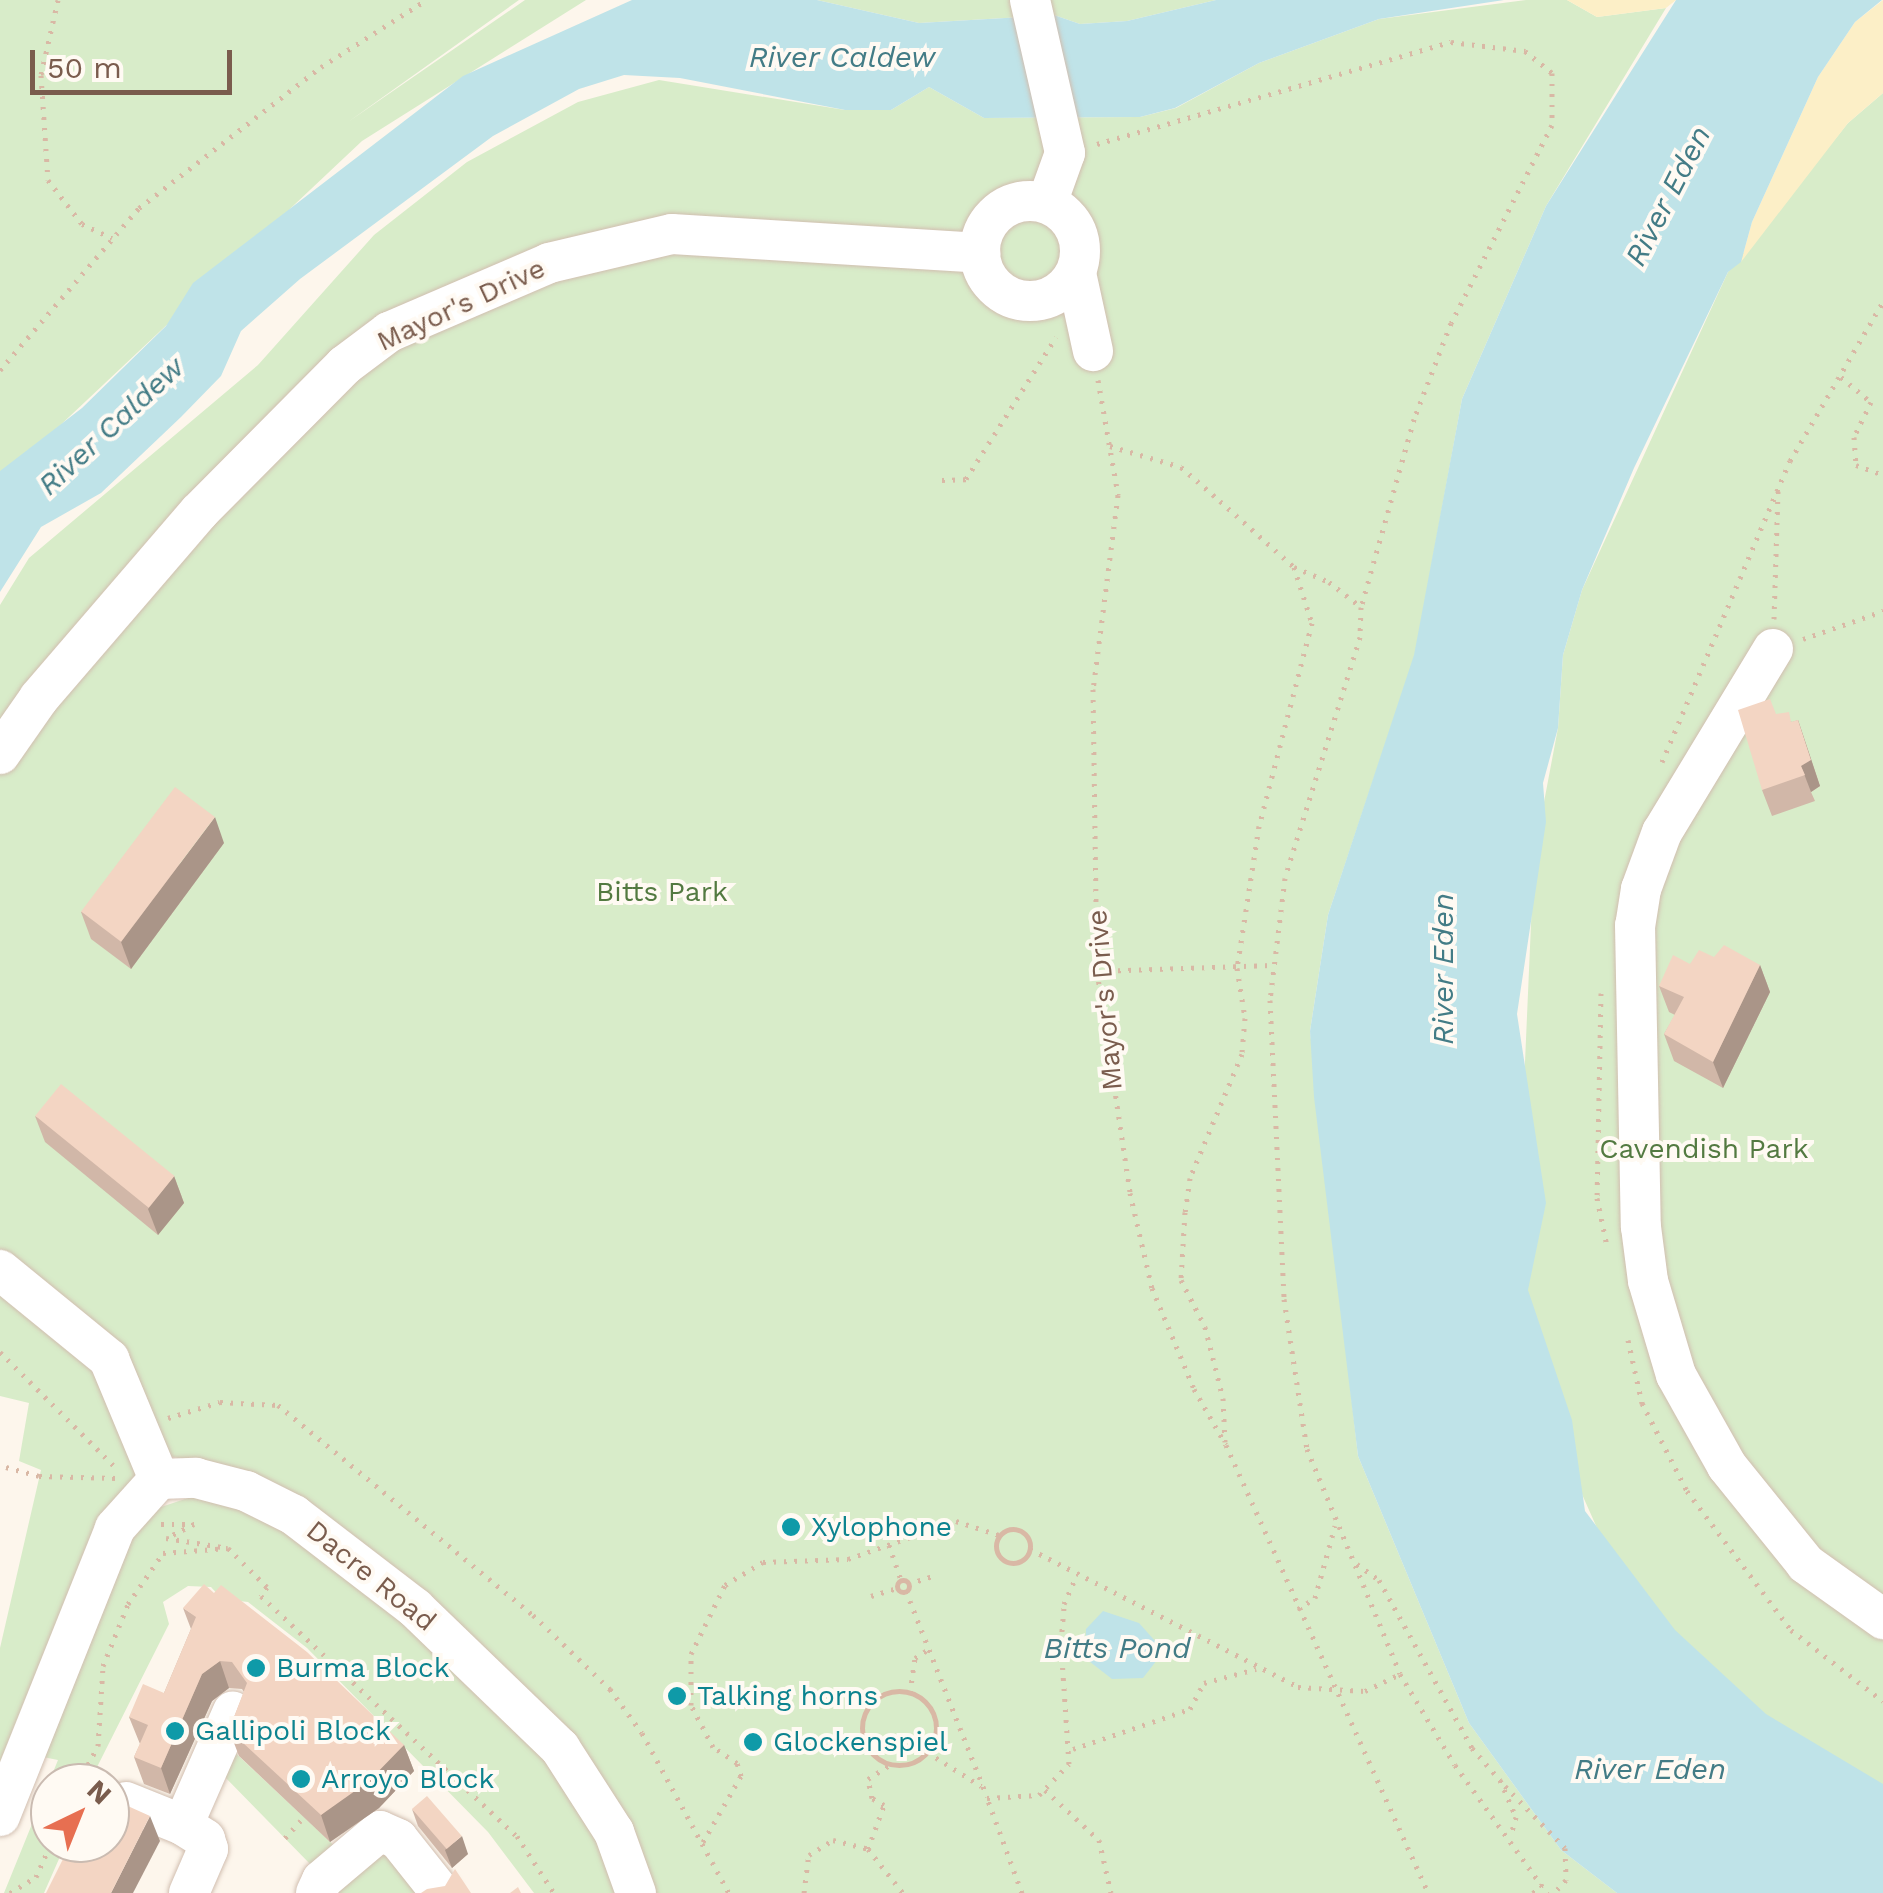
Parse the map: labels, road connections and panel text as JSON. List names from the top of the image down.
{
  "streets": {
    "street": ["Mayor's Drive", "Dacre Road"]
  },
  "water": ["River Caldew", "River Eden", "Bitts Pond"],
  "parks": ["Bitts Park", "Cavendish Park"],
  "places": [
    "Xylophone",
    "Burma Block",
    "Talking horns",
    "Gallipoli Block",
    "Glockenspiel",
    "Arroyo Block"
  ],
  "scale_bar": "50 m",
  "north": "top right"
}
